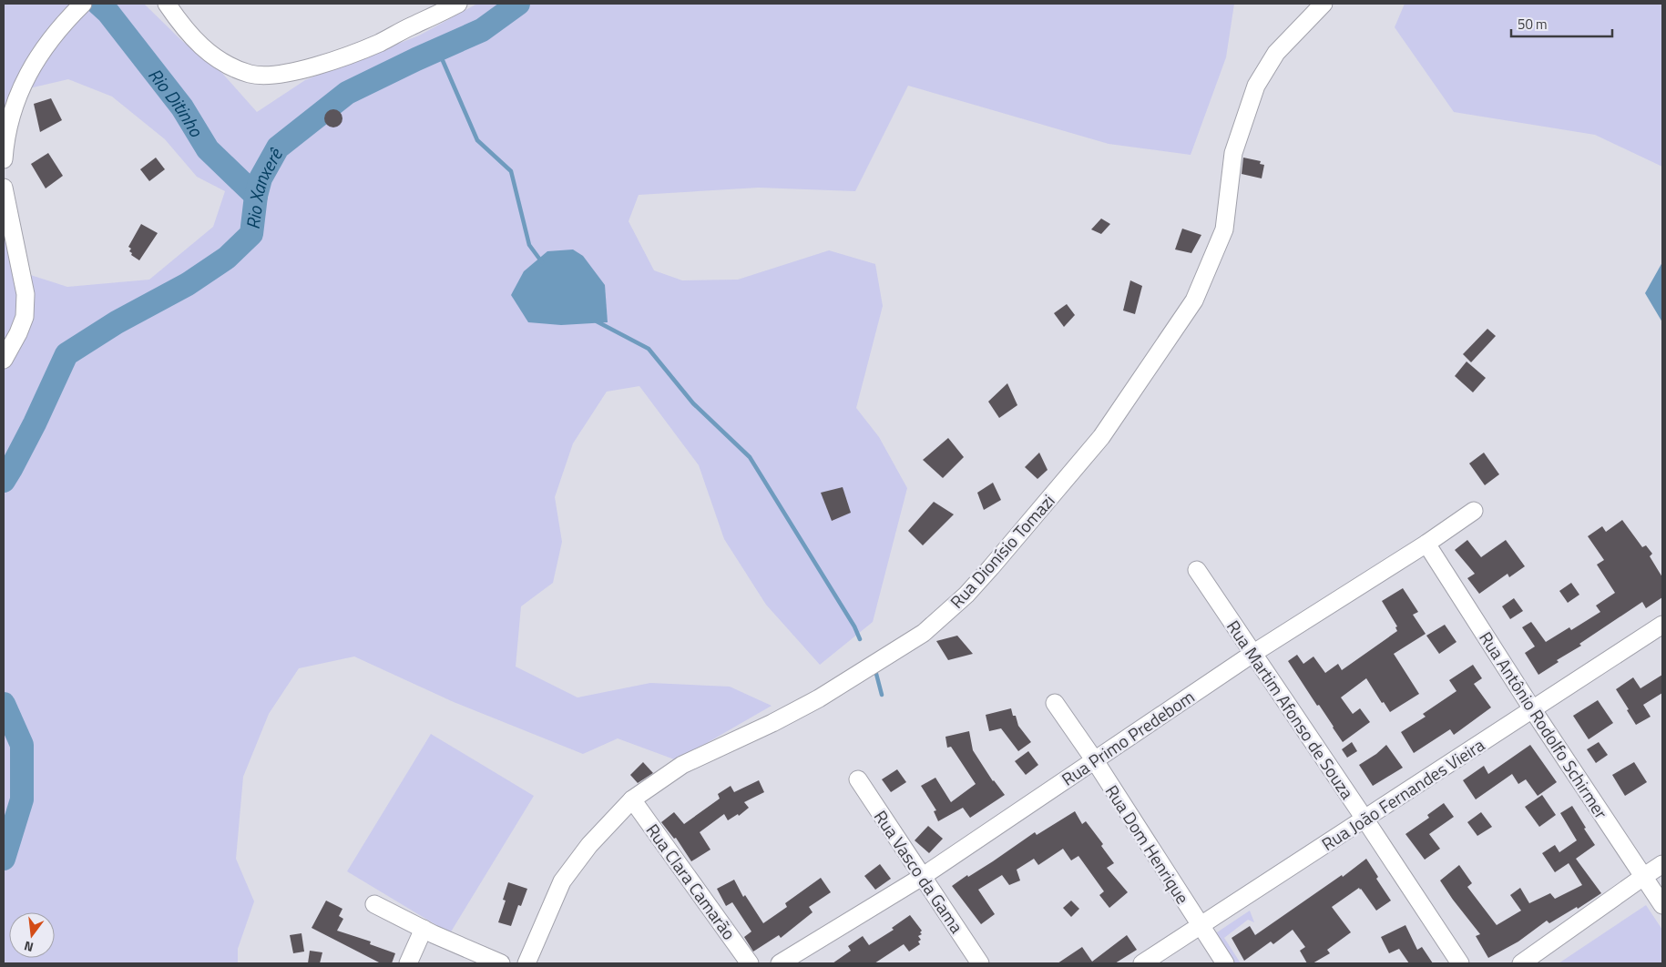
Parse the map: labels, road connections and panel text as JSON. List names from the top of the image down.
{
  "streets": {
    "street": [
      "Rua Dionísio Tomazi",
      "Rua Martim Afonso de Souza",
      "Rua Antônio Rodolfo Schirmer",
      "Rua Primo Predebom",
      "Rua João Fernandes Vieira",
      "Rua Dom Henrique",
      "Rua Vasco da Gama",
      "Rua Clara Camarão"
    ]
  },
  "crossings": [
    ["Rua Dionísio Tomazi", "Rua Clara Camarão"],
    ["Rua Martim Afonso de Souza", "Rua Primo Predebom"],
    ["Rua Martim Afonso de Souza", "Rua João Fernandes Vieira"],
    ["Rua Antônio Rodolfo Schirmer", "Rua Primo Predebom"],
    ["Rua Antônio Rodolfo Schirmer", "Rua João Fernandes Vieira"],
    ["Rua Primo Predebom", "Rua Dom Henrique"],
    ["Rua Primo Predebom", "Rua Vasco da Gama"],
    ["Rua João Fernandes Vieira", "Rua Dom Henrique"]
  ],
  "water": ["Rio Ditinho", "Rio Xanxerê"],
  "scale_bar": "50 m",
  "north": "bottom"
}
